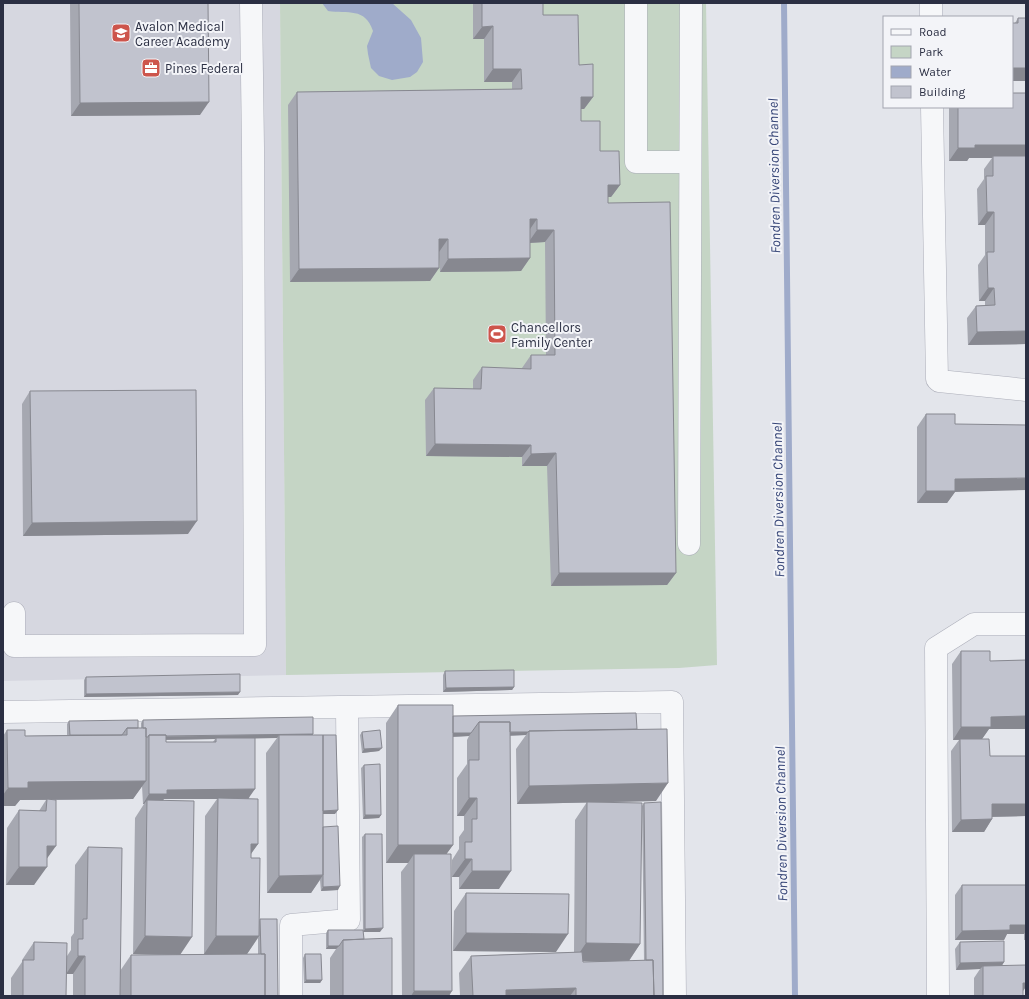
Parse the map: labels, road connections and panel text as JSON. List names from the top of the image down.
{
  "water": ["Fondren Diversion Channel"],
  "places": {
    "school or university": ["Avalon Medical Career Academy"],
    "office": ["Pines Federal"],
    "sports": ["Chancellors Family Center"]
  },
  "legend": [
    "Road",
    "Park",
    "Water",
    "Building"
  ]
}
